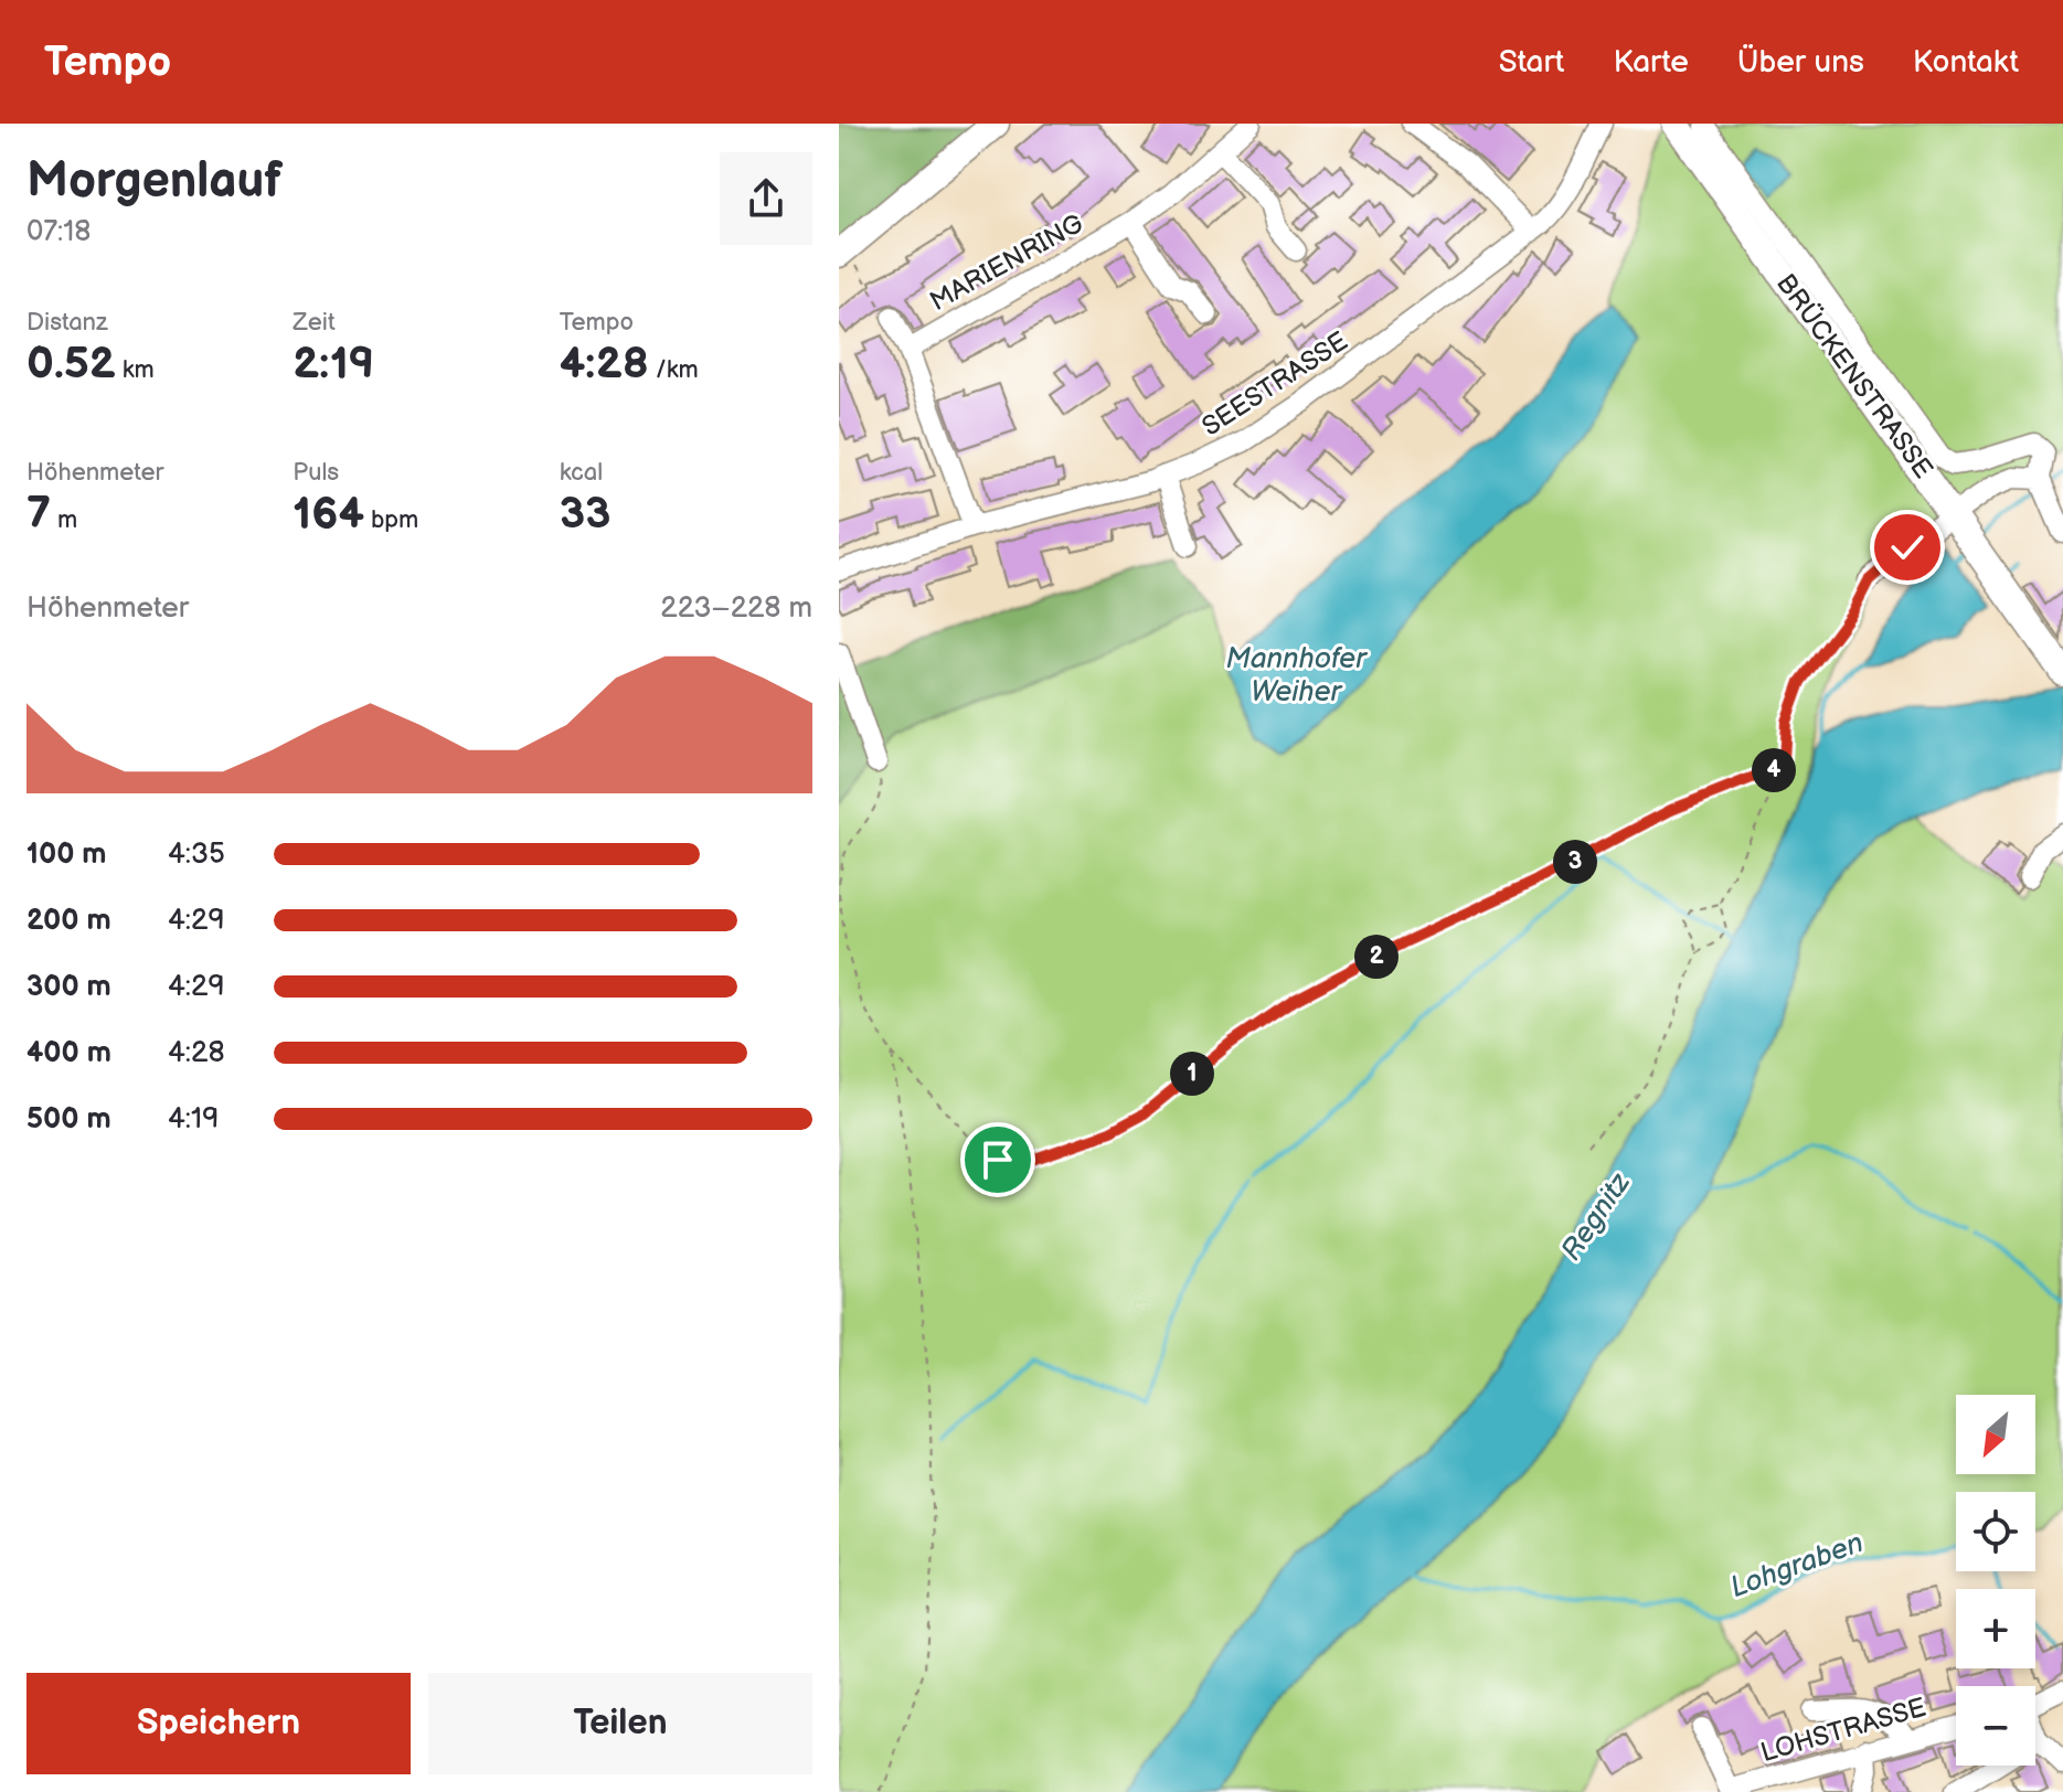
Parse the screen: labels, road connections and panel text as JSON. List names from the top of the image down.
{
  "streets": {
    "main road": ["BRÜCKENSTRASSE"],
    "street": ["MARIENRING", "SEESTRASSE", "LOHSTRASSE"]
  },
  "water": ["Mannhofer Weiher", "Regnitz", "Lohgraben"],
  "north": "bottom left",
  "page": {
    "header": "Tempo",
    "nav": [
      "Start",
      "Karte",
      "Über uns",
      "Kontakt"
    ],
    "heading": ["Morgenlauf", "07:18"],
    "stats": [
      ["Distanz", "0.52 km"],
      ["Zeit", "2:19"],
      ["Tempo", "4:28 /km"],
      ["Höhenmeter", "7 m"],
      ["Puls", "164 bpm"],
      ["kcal", "33"]
    ],
    "chart": ["Höhenmeter", "223–228 m"],
    "pins": [
      "4",
      "3",
      "2",
      "1"
    ],
    "list": [
      {
        "name": "100 m",
        "note": "4:35"
      },
      {
        "name": "200 m",
        "note": "4:29"
      },
      {
        "name": "300 m",
        "note": "4:29"
      },
      {
        "name": "400 m",
        "note": "4:28"
      },
      {
        "name": "500 m",
        "note": "4:19"
      }
    ],
    "map_buttons": ["+", "−"],
    "buttons": ["Speichern", "Teilen"]
  }
}
